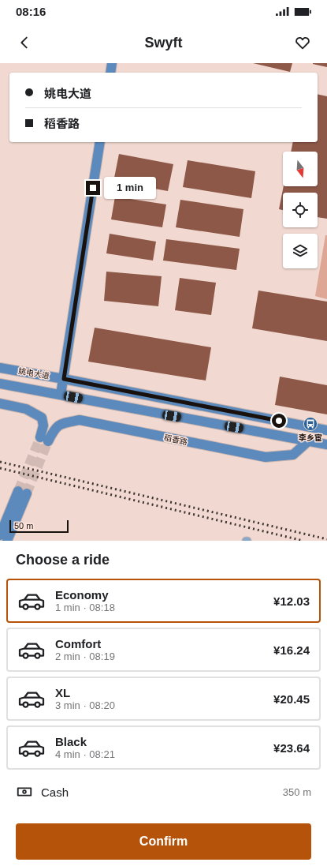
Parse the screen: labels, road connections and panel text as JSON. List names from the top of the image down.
{
  "streets": {
    "main road": ["姚电大道", "稻香路"]
  },
  "crossings": [
    ["姚电大道", "稻香路"]
  ],
  "places": {
    "bus stop": ["李乡宦"]
  },
  "scale_bar": "50 m",
  "north": "bottom",
  "page": {
    "status": "08:16",
    "header": "Swyft",
    "banner": ["姚电大道", "稻香路"],
    "bubble": "1 min",
    "scale": "50 m",
    "heading": "Choose a ride",
    "list": [
      {
        "name": "Economy",
        "note": "1 min · 08:18",
        "value": "¥12.03"
      },
      {
        "name": "Comfort",
        "note": "2 min · 08:19",
        "value": "¥16.24"
      },
      {
        "name": "XL",
        "note": "3 min · 08:20",
        "value": "¥20.45"
      },
      {
        "name": "Black",
        "note": "4 min · 08:21",
        "value": "¥23.64"
      }
    ],
    "pay": ["Cash", "350 m"],
    "buttons": "Confirm"
  }
}
